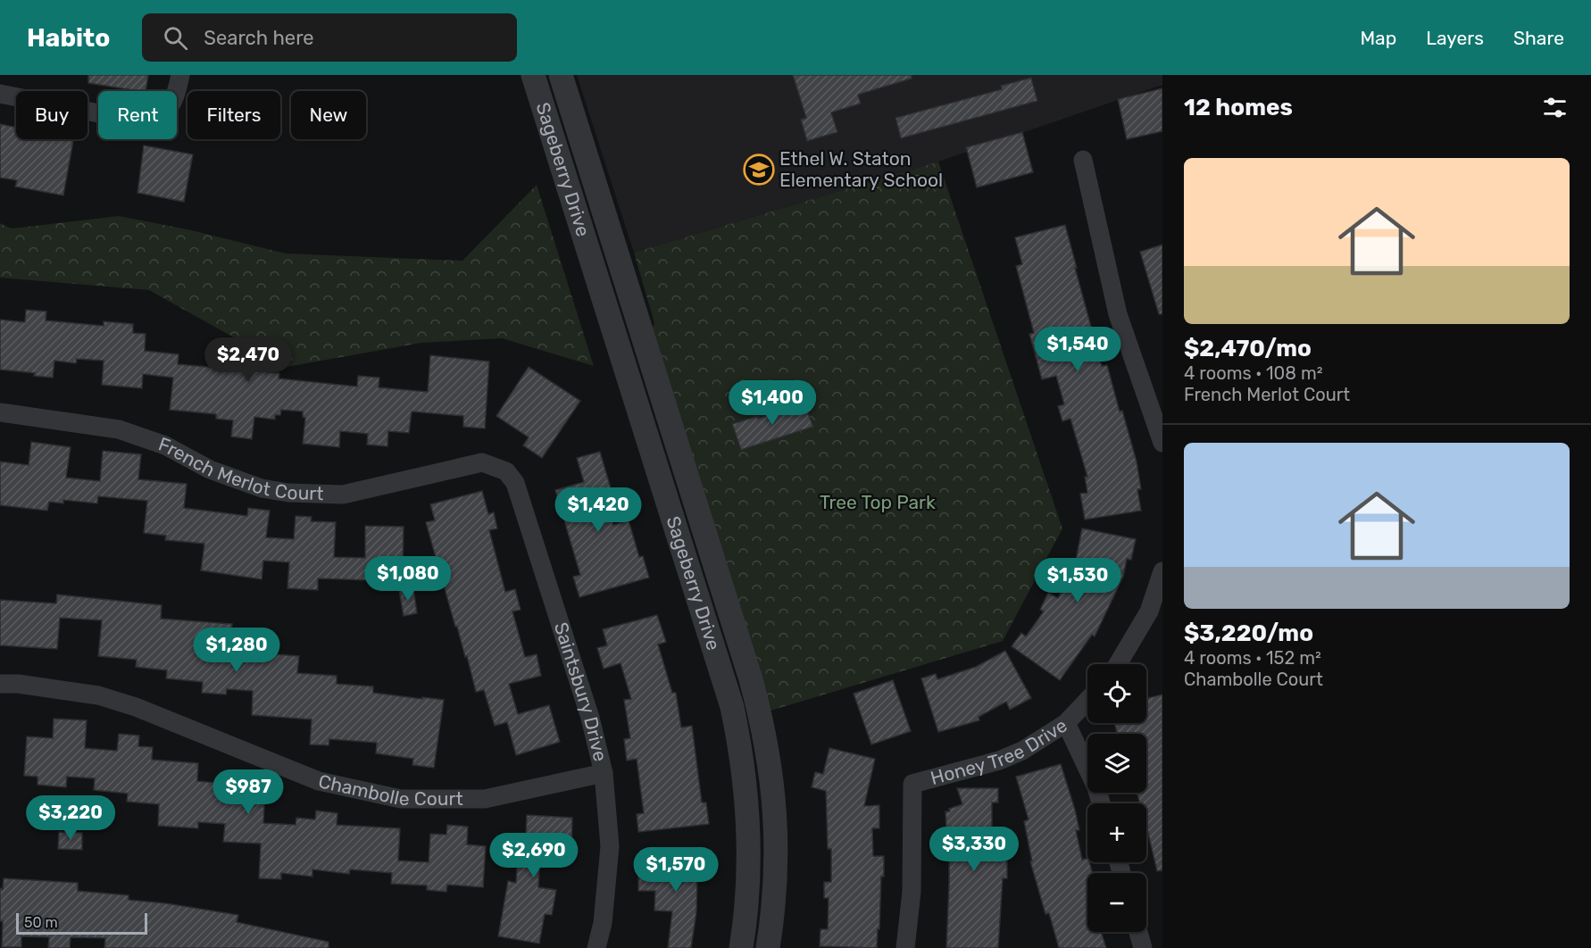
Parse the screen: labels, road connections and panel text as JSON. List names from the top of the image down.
{
  "streets": {
    "street": [
      "Sageberry Drive",
      "French Merlot Court",
      "Saintsbury Drive",
      "Honey Tree Drive",
      "Chambolle Court"
    ]
  },
  "crossings": [
    ["French Merlot Court", "Saintsbury Drive"],
    ["Saintsbury Drive", "Chambolle Court"]
  ],
  "parks": ["Tree Top Park"],
  "places": {
    "school or university": ["Ethel W. Staton Elementary School"]
  },
  "scale_bar": "50 m",
  "page": {
    "header": "Habito",
    "search": "Search here",
    "nav": ["Map", "Layers", "Share"],
    "heading": "12 homes",
    "chip": [
      "Buy",
      "Rent",
      "Filters",
      "New"
    ],
    "list": [
      {
        "name": "$2,470/mo",
        "note": "4 rooms · 108 m² · French Merlot Court"
      },
      {
        "name": "$3,220/mo",
        "note": "4 rooms · 152 m² · Chambolle Court"
      }
    ],
    "price": [
      "$1,540",
      "$2,470",
      "$1,400",
      "$1,420",
      "$1,080",
      "$1,530",
      "$1,280",
      "$987",
      "$3,220",
      "$3,330",
      "$2,690",
      "$1,570"
    ],
    "map_buttons": ["+", "−"],
    "scale": "50 m"
  }
}
